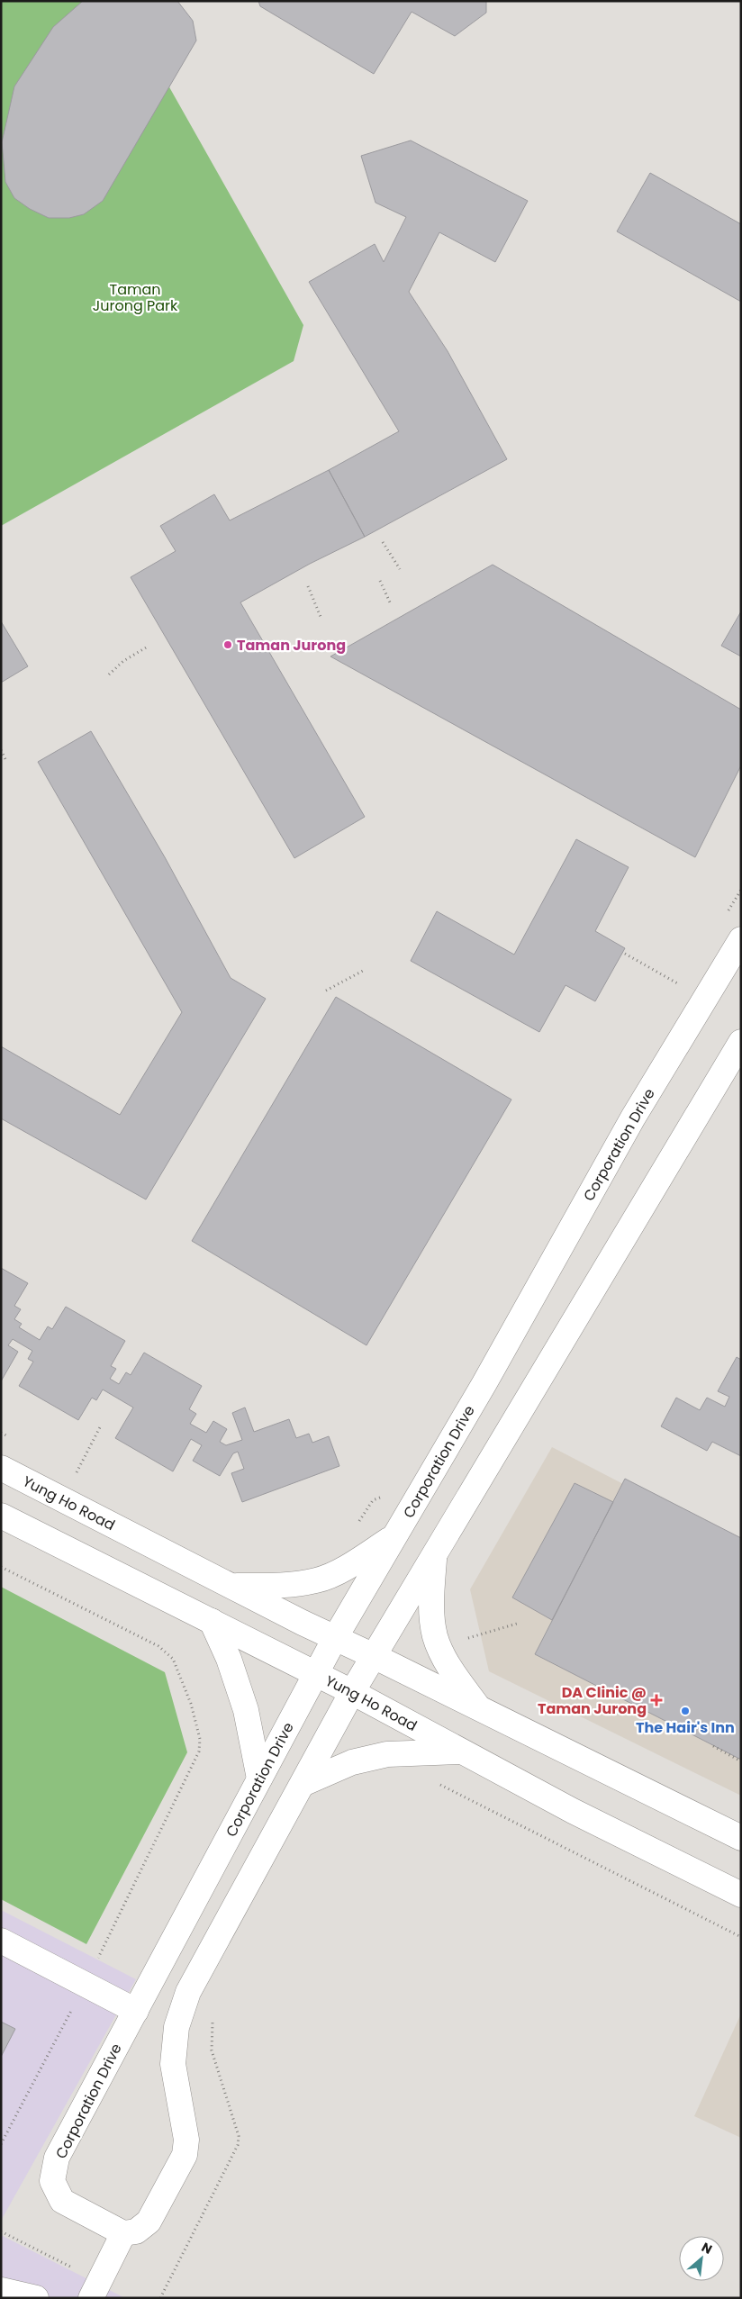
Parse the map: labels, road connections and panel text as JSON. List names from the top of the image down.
{
  "streets": {
    "street": ["Corporation Drive", "Yung Ho Road"]
  },
  "crossings": [
    ["Corporation Drive", "Yung Ho Road"]
  ],
  "parks": ["Taman Jurong Park"],
  "places": {
    "other": ["Taman Jurong", "The Hair's Inn"],
    "health": ["DA Clinic @ Taman Jurong"]
  },
  "north": "top right"
}
